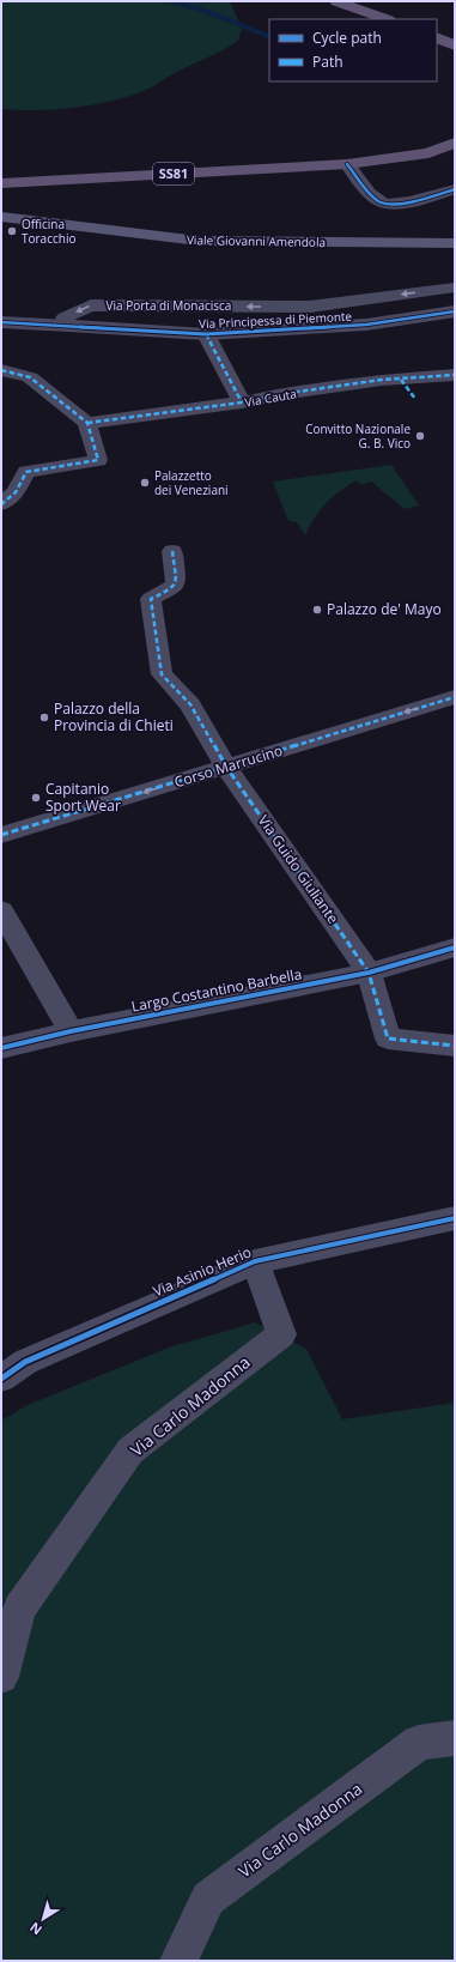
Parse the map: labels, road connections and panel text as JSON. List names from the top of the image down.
{
  "streets": {
    "main road": ["SS81", "Viale Giovanni Amendola"],
    "street": [
      "Via Porta di Monacisca",
      "Via Principessa di Piemonte",
      "Via Cauta",
      "Corso Marrucino",
      "Via Guido Giuliante",
      "Largo Costantino Barbella",
      "Via Asinio Herio",
      "Via Carlo Madonna"
    ]
  },
  "crossings": [
    ["Via Porta di Monacisca", "Via Principessa di Piemonte"],
    ["Corso Marrucino", "Via Guido Giuliante"],
    ["Via Guido Giuliante", "Largo Costantino Barbella"],
    ["Via Asinio Herio", "Via Carlo Madonna"]
  ],
  "one_way": ["Via Porta di Monacisca", "Corso Marrucino"],
  "places": [
    "Officina Toracchio",
    "Convitto Nazionale G. B. Vico",
    "Palazzetto dei Veneziani",
    "Palazzo de' Mayo",
    "Palazzo della Provincia di Chieti",
    "Capitanio Sport Wear"
  ],
  "legend": ["Cycle path", "Path"],
  "north": "bottom left"
}
